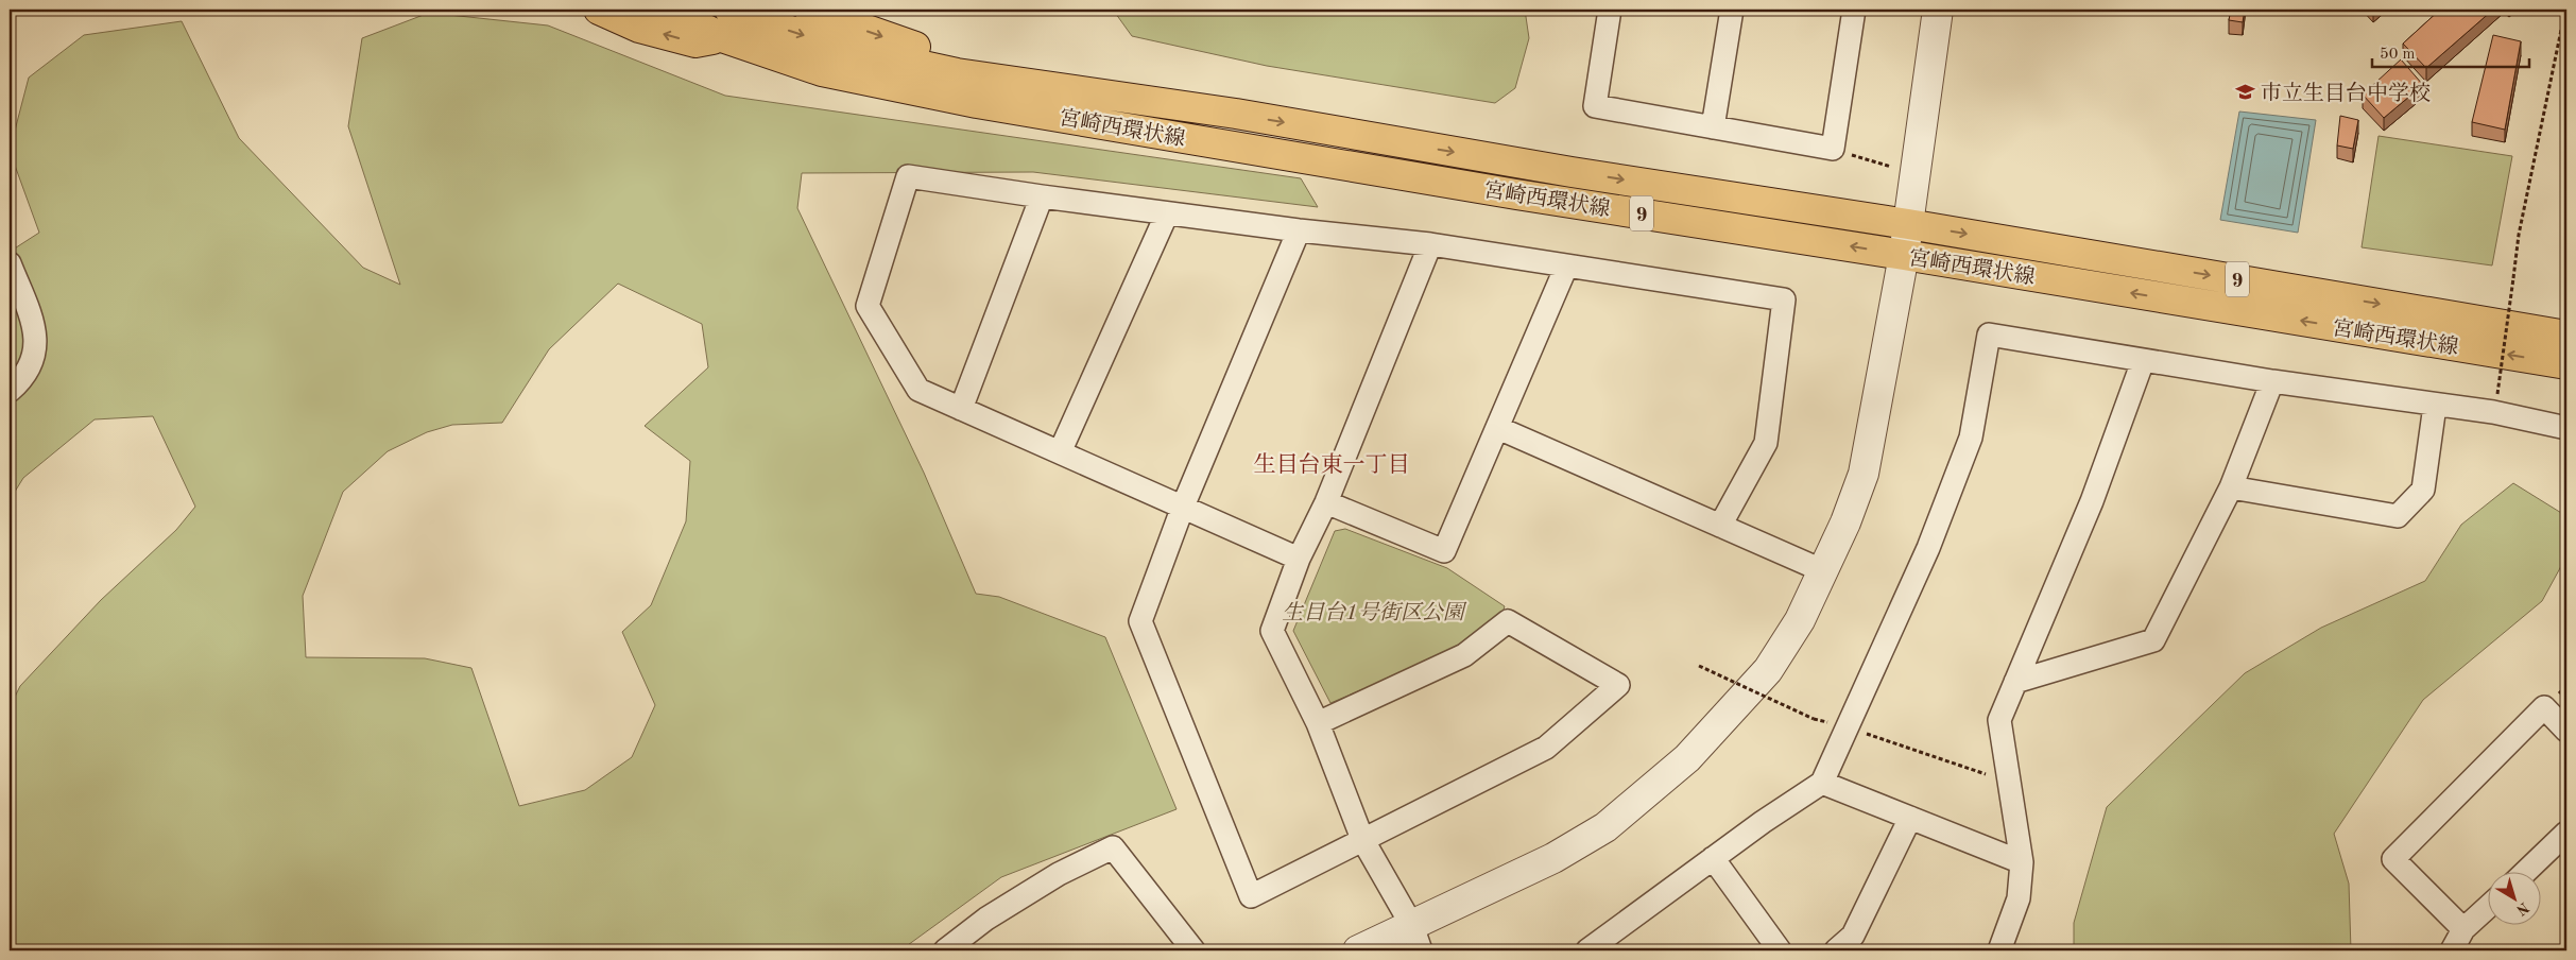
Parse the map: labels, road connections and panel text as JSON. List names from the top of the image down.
{
  "streets": {
    "main road": ["宮崎西環状線", "9"]
  },
  "districts": ["生目台東一丁目"],
  "parks": ["生目台1号街区公園"],
  "places": {
    "school or university": ["市立生目台中学校"]
  },
  "scale_bar": "50 m",
  "north": "bottom right"
}
